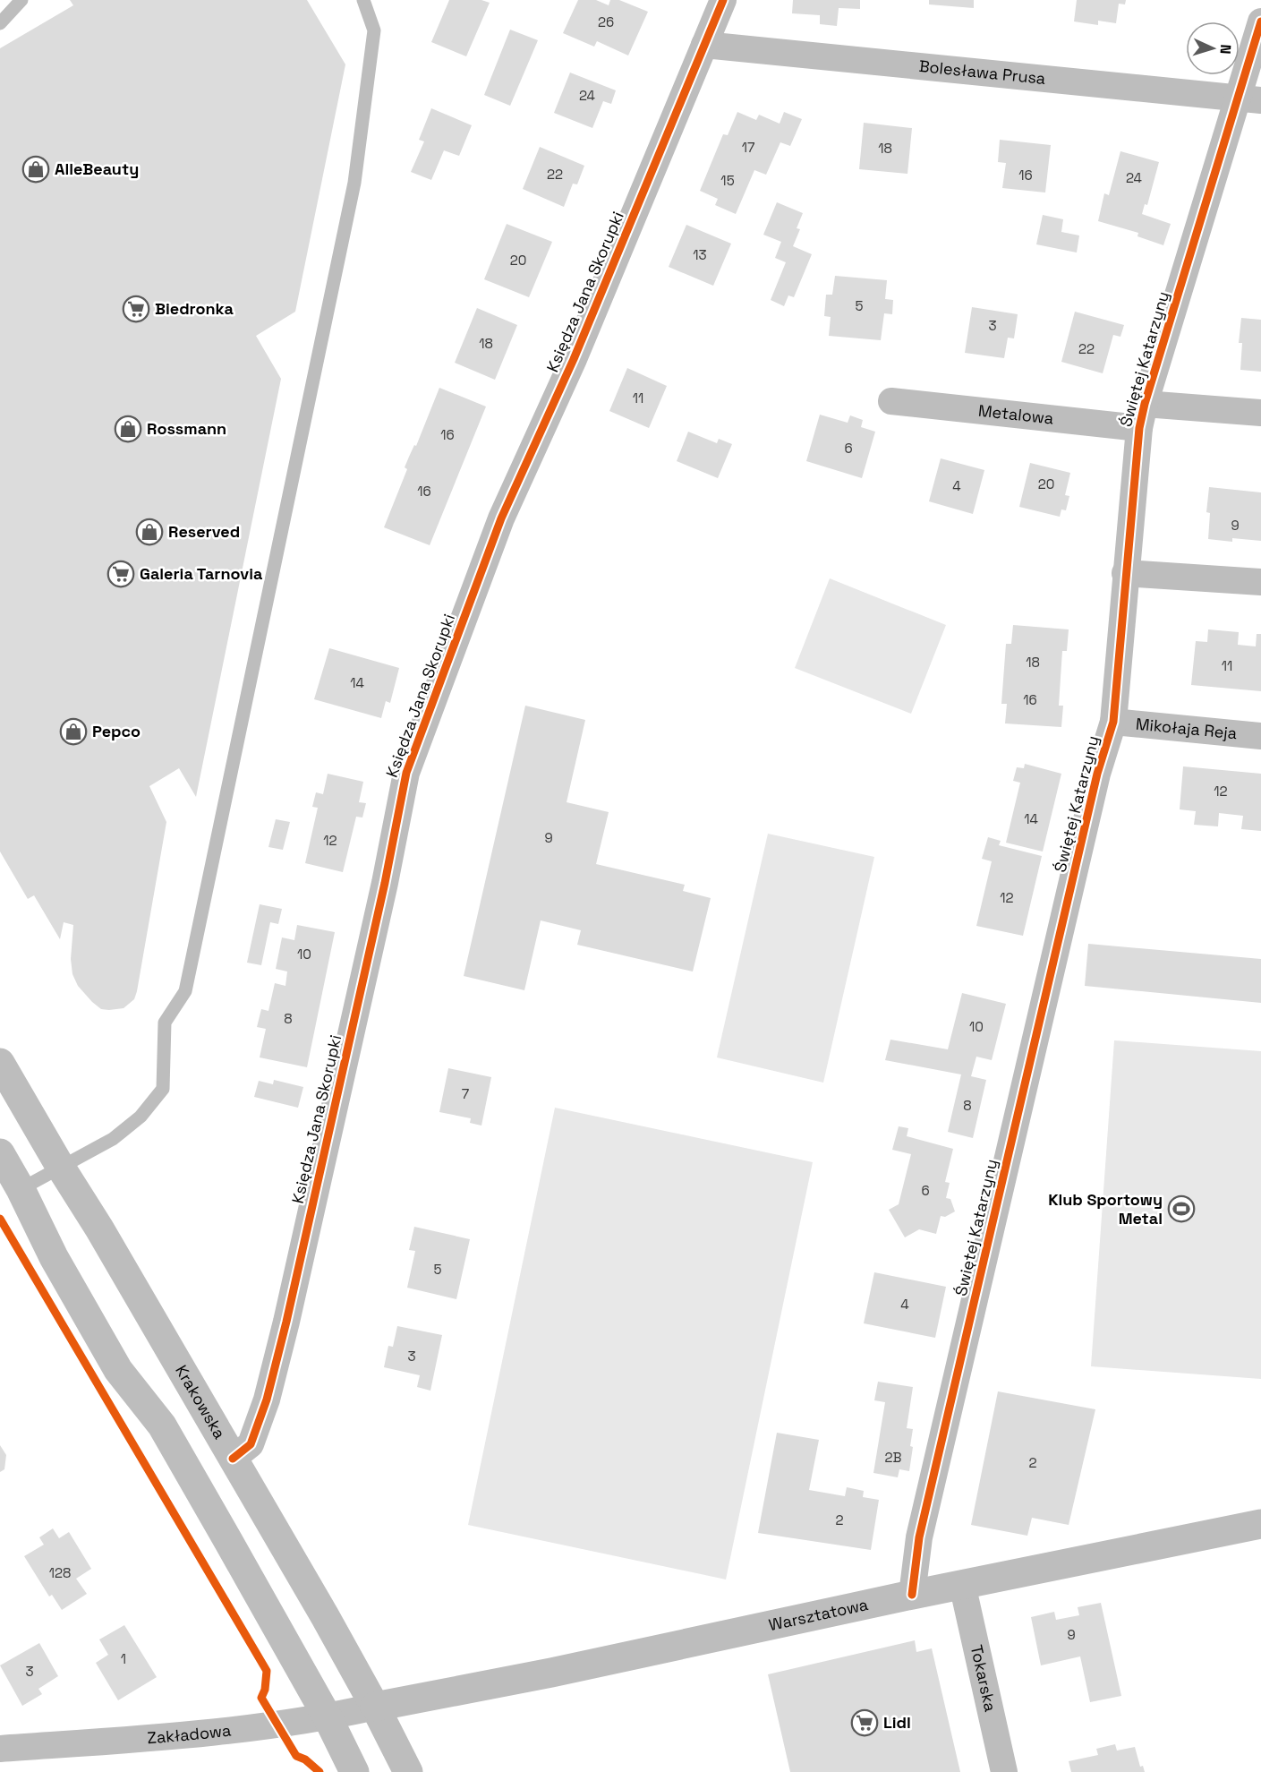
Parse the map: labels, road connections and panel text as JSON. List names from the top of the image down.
{
  "streets": {
    "street": [
      "Bolesława Prusa",
      "Księdza Jana Skorupki",
      "Świętej Katarzyny",
      "Metalowa",
      "Mikołaja Reja",
      "Krakowska",
      "Warsztatowa",
      "Tokarska",
      "Zakładowa"
    ]
  },
  "crossings": [
    ["Bolesława Prusa", "Księdza Jana Skorupki"],
    ["Bolesława Prusa", "Świętej Katarzyny"],
    ["Księdza Jana Skorupki", "Krakowska"],
    ["Świętej Katarzyny", "Metalowa"],
    ["Świętej Katarzyny", "Mikołaja Reja"],
    ["Świętej Katarzyny", "Warsztatowa"],
    ["Krakowska", "Warsztatowa"],
    ["Krakowska", "Zakładowa"],
    ["Warsztatowa", "Tokarska"],
    ["Warsztatowa", "Zakładowa"]
  ],
  "places": {
    "shop": [
      "AlleBeauty",
      "Rossmann",
      "Reserved",
      "Pepco"
    ],
    "supermarket": ["Biedronka", "Galeria Tarnovia", "Lidl"],
    "sports": ["Klub Sportowy Metal"]
  },
  "house_numbers": [
    "26",
    "24",
    "17",
    "18",
    "22",
    "16",
    "24",
    "15",
    "13",
    "20",
    "5",
    "3",
    "18",
    "22",
    "11",
    "16",
    "6",
    "20",
    "4",
    "16",
    "9",
    "18",
    "11",
    "14",
    "16",
    "12",
    "14",
    "9",
    "12",
    "12",
    "10",
    "8",
    "10",
    "7",
    "8",
    "6",
    "5",
    "4",
    "3",
    "2B",
    "2",
    "2",
    "128",
    "9",
    "1",
    "3"
  ],
  "north": "right"
}
